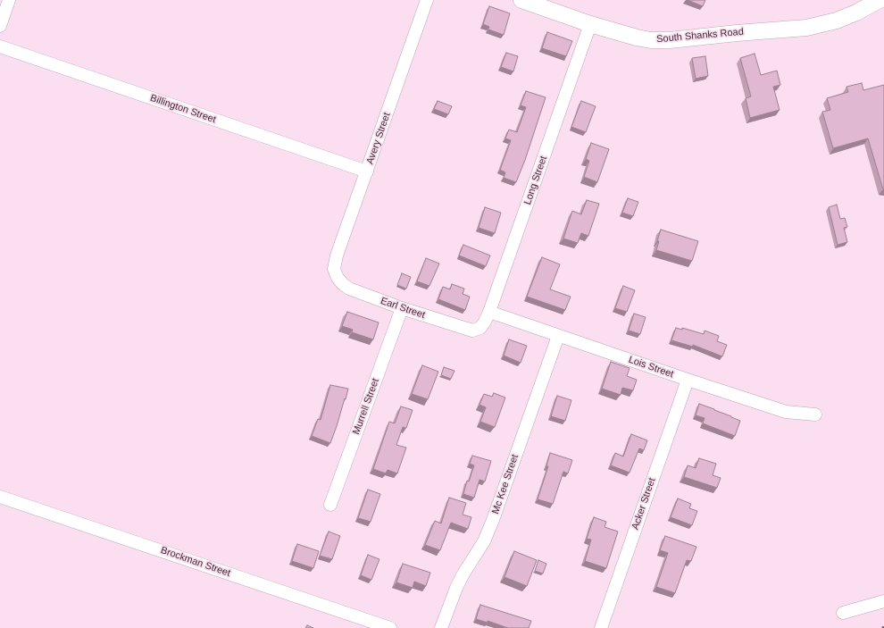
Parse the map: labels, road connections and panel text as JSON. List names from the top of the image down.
{
  "streets": {
    "street": [
      "South Shanks Road",
      "Billington Street",
      "Avery Street",
      "Long Street",
      "Earl Street",
      "Lois Street",
      "Murrell Street",
      "Mc Kee Street",
      "Acker Street",
      "Brockman Street"
    ]
  },
  "crossings": [
    ["South Shanks Road", "Long Street"],
    ["Billington Street", "Avery Street"],
    ["Avery Street", "Earl Street"],
    ["Long Street", "Earl Street"],
    ["Long Street", "Lois Street"],
    ["Earl Street", "Murrell Street"],
    ["Lois Street", "Mc Kee Street"],
    ["Lois Street", "Acker Street"]
  ]
}
